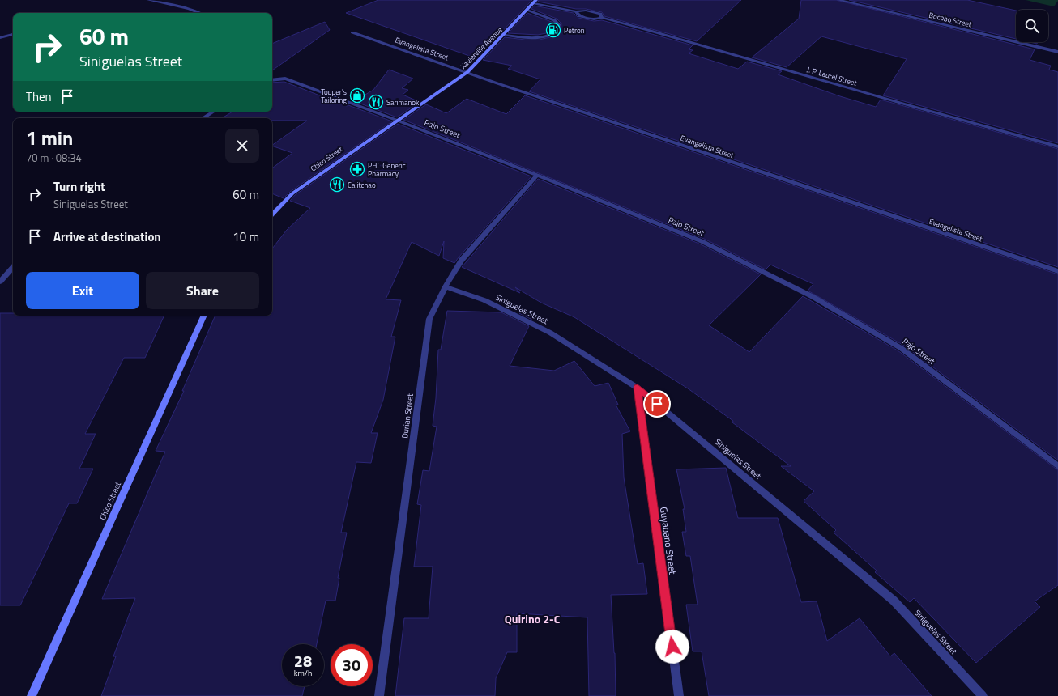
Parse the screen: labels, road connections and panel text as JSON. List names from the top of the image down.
{
  "streets": {
    "main road": ["Xavierville Avenue", "Chico Street"],
    "street": [
      "Bocobo Street",
      "Evangelista Street",
      "J. P. Laurel Street",
      "Pajo Street",
      "Siniguelas Street",
      "Durian Street",
      "Guyabano Street"
    ]
  },
  "crossings": [
    ["Xavierville Avenue", "Evangelista Street"],
    ["Xavierville Avenue", "J. P. Laurel Street"],
    ["Xavierville Avenue", "Pajo Street"],
    ["Xavierville Avenue", "Chico Street"],
    ["Pajo Street", "Chico Street"],
    ["Pajo Street", "Durian Street"],
    ["Siniguelas Street", "Durian Street"],
    ["Siniguelas Street", "Guyabano Street"]
  ],
  "districts": ["Quirino 2-C"],
  "places": {
    "fuel station": ["Petron"],
    "shop": ["Topper's Tailoring"],
    "restaurant": ["Sarimanok", "Calitchao"],
    "pharmacy": ["PHC Generic Pharmacy"]
  },
  "page": {
    "turn": ["60 m", "Siniguelas Street"],
    "then": "Then",
    "heading": ["1 min", "70 m · 08:34"],
    "list": [
      {
        "name": "Turn right",
        "note": "Siniguelas Street",
        "value": "60 m"
      },
      {
        "name": "Arrive at destination",
        "value": "10 m"
      }
    ],
    "buttons": ["Exit", "Share"],
    "speed": "28 km/h",
    "limit": "30"
  }
}
